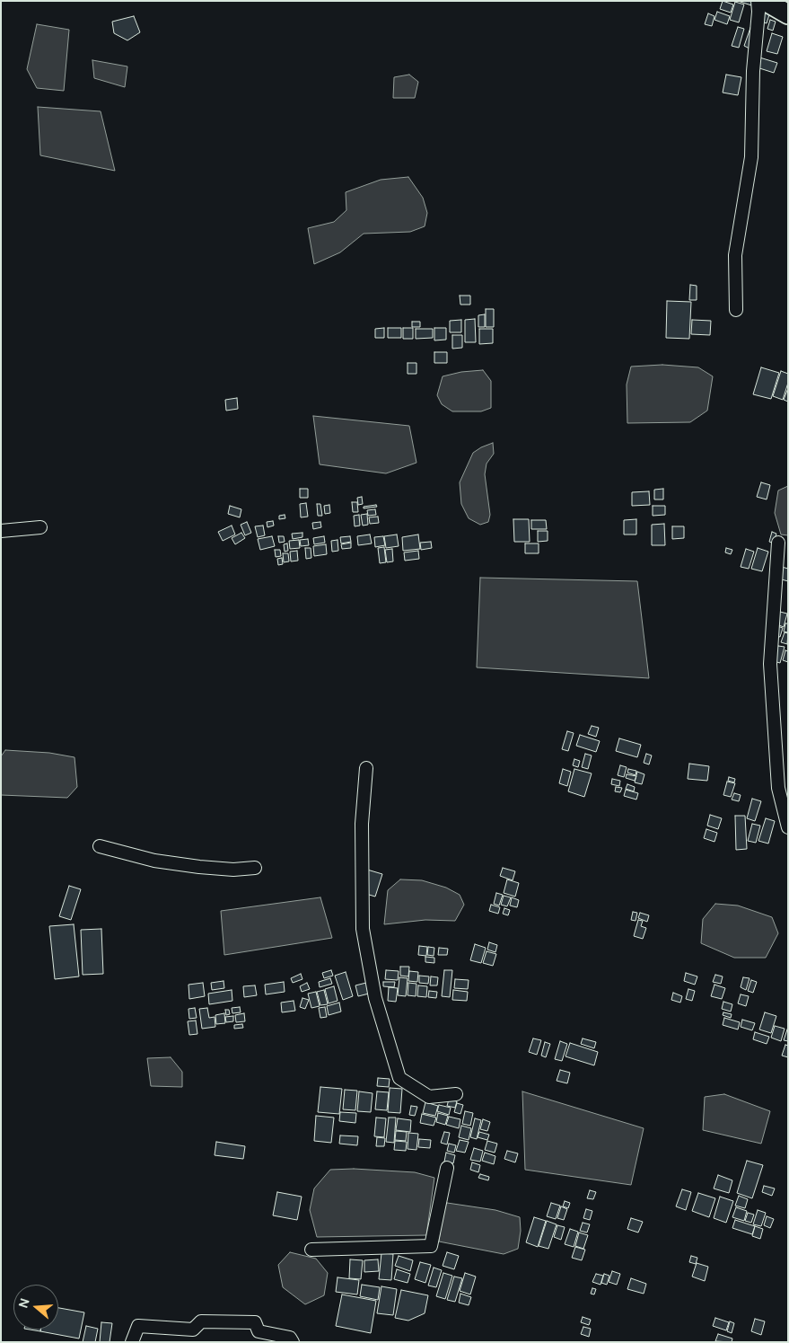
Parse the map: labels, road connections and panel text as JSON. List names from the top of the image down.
{
  "north": "left"
}
